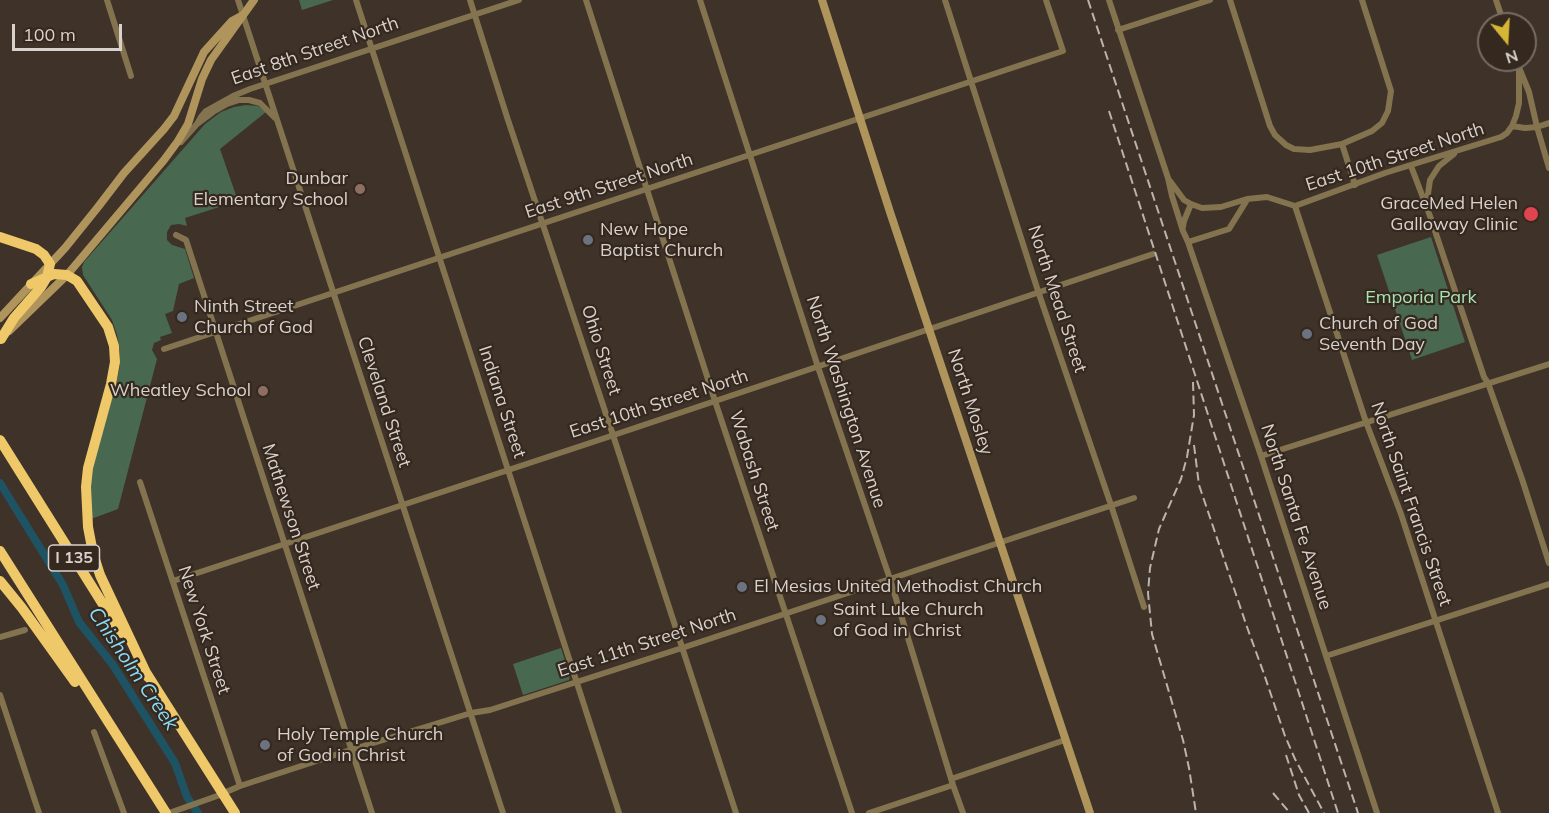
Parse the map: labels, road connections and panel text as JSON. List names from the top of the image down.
{
  "streets": {
    "highway": ["I 135"],
    "street": [
      "East 8th Street North",
      "East 10th Street North",
      "East 9th Street North",
      "North Mead Street",
      "Ohio Street",
      "Cleveland Street",
      "Indiana Street",
      "North Washington Avenue",
      "North Mosley",
      "Wabash Street",
      "North Saint Francis Street",
      "Mathewson Street",
      "North Santa Fe Avenue",
      "New York Street",
      "East 11th Street North"
    ]
  },
  "crossings": [
    ["East 8th Street North", "Ohio Street"],
    ["East 8th Street North", "Cleveland Street"],
    ["East 8th Street North", "Indiana Street"],
    ["East 10th Street North", "North Mead Street"],
    ["East 10th Street North", "Ohio Street"],
    ["East 10th Street North", "Cleveland Street"],
    ["East 10th Street North", "Indiana Street"],
    ["East 10th Street North", "North Washington Avenue"],
    ["East 10th Street North", "North Mosley"],
    ["East 10th Street North", "Wabash Street"],
    ["East 10th Street North", "North Saint Francis Street"],
    ["East 10th Street North", "Mathewson Street"],
    ["East 10th Street North", "New York Street"],
    ["East 9th Street North", "North Mead Street"],
    ["East 9th Street North", "Ohio Street"],
    ["East 9th Street North", "Cleveland Street"],
    ["East 9th Street North", "Indiana Street"],
    ["East 9th Street North", "North Washington Avenue"],
    ["East 9th Street North", "North Mosley"],
    ["East 9th Street North", "Wabash Street"],
    ["East 9th Street North", "Mathewson Street"],
    ["North Mead Street", "East 11th Street North"],
    ["Ohio Street", "East 11th Street North"],
    ["Cleveland Street", "East 11th Street North"],
    ["Indiana Street", "East 11th Street North"],
    ["North Washington Avenue", "East 11th Street North"],
    ["North Mosley", "East 11th Street North"],
    ["Wabash Street", "East 11th Street North"],
    ["Mathewson Street", "East 11th Street North"],
    ["New York Street", "East 11th Street North"]
  ],
  "water": ["Chisholm Creek"],
  "parks": ["Emporia Park"],
  "places": [
    "Dunbar Elementary School",
    "GraceMed Helen Galloway Clinic",
    "New Hope Baptist Church",
    "Ninth Street Church of God",
    "Church of God Seventh Day",
    "Wheatley School",
    "El Mesias United Methodist Church",
    "Saint Luke Church of God in Christ",
    "Holy Temple Church of God in Christ"
  ],
  "scale_bar": "100 m",
  "north": "bottom"
}
